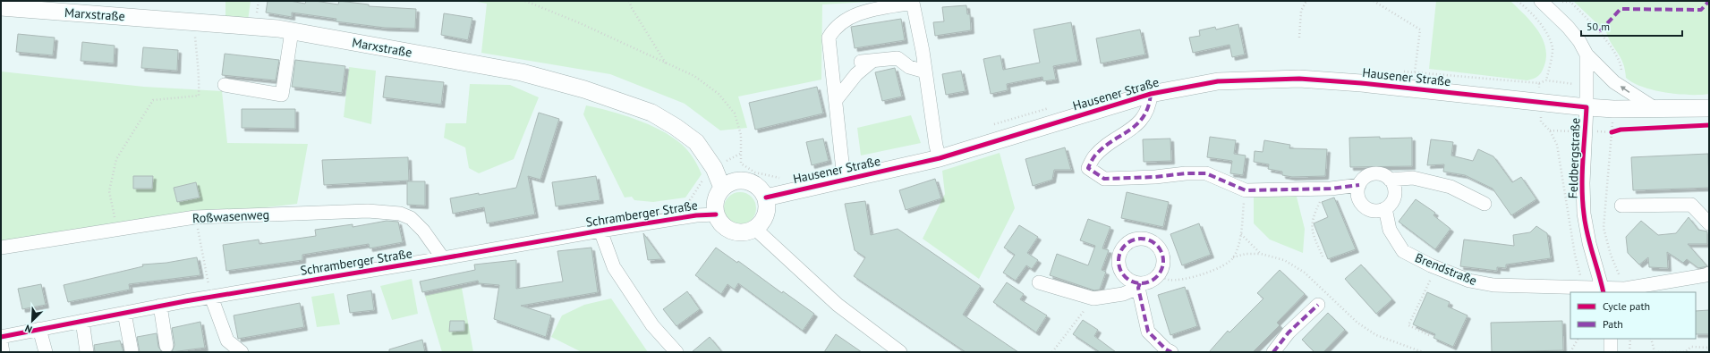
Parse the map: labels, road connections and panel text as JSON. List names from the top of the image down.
{
  "streets": {
    "main road": ["Marxstraße", "Hausener Straße"],
    "street": [
      "Feldbergstraße",
      "Schramberger Straße",
      "Roßwasenweg",
      "Brendstraße"
    ]
  },
  "crossings": [
    ["Marxstraße", "Hausener Straße"],
    ["Marxstraße", "Schramberger Straße"],
    ["Hausener Straße", "Feldbergstraße"],
    ["Hausener Straße", "Schramberger Straße"],
    ["Feldbergstraße", "Brendstraße"],
    ["Schramberger Straße", "Roßwasenweg"]
  ],
  "legend": ["Cycle path", "Path"],
  "scale_bar": "50 m",
  "north": "bottom left"
}
